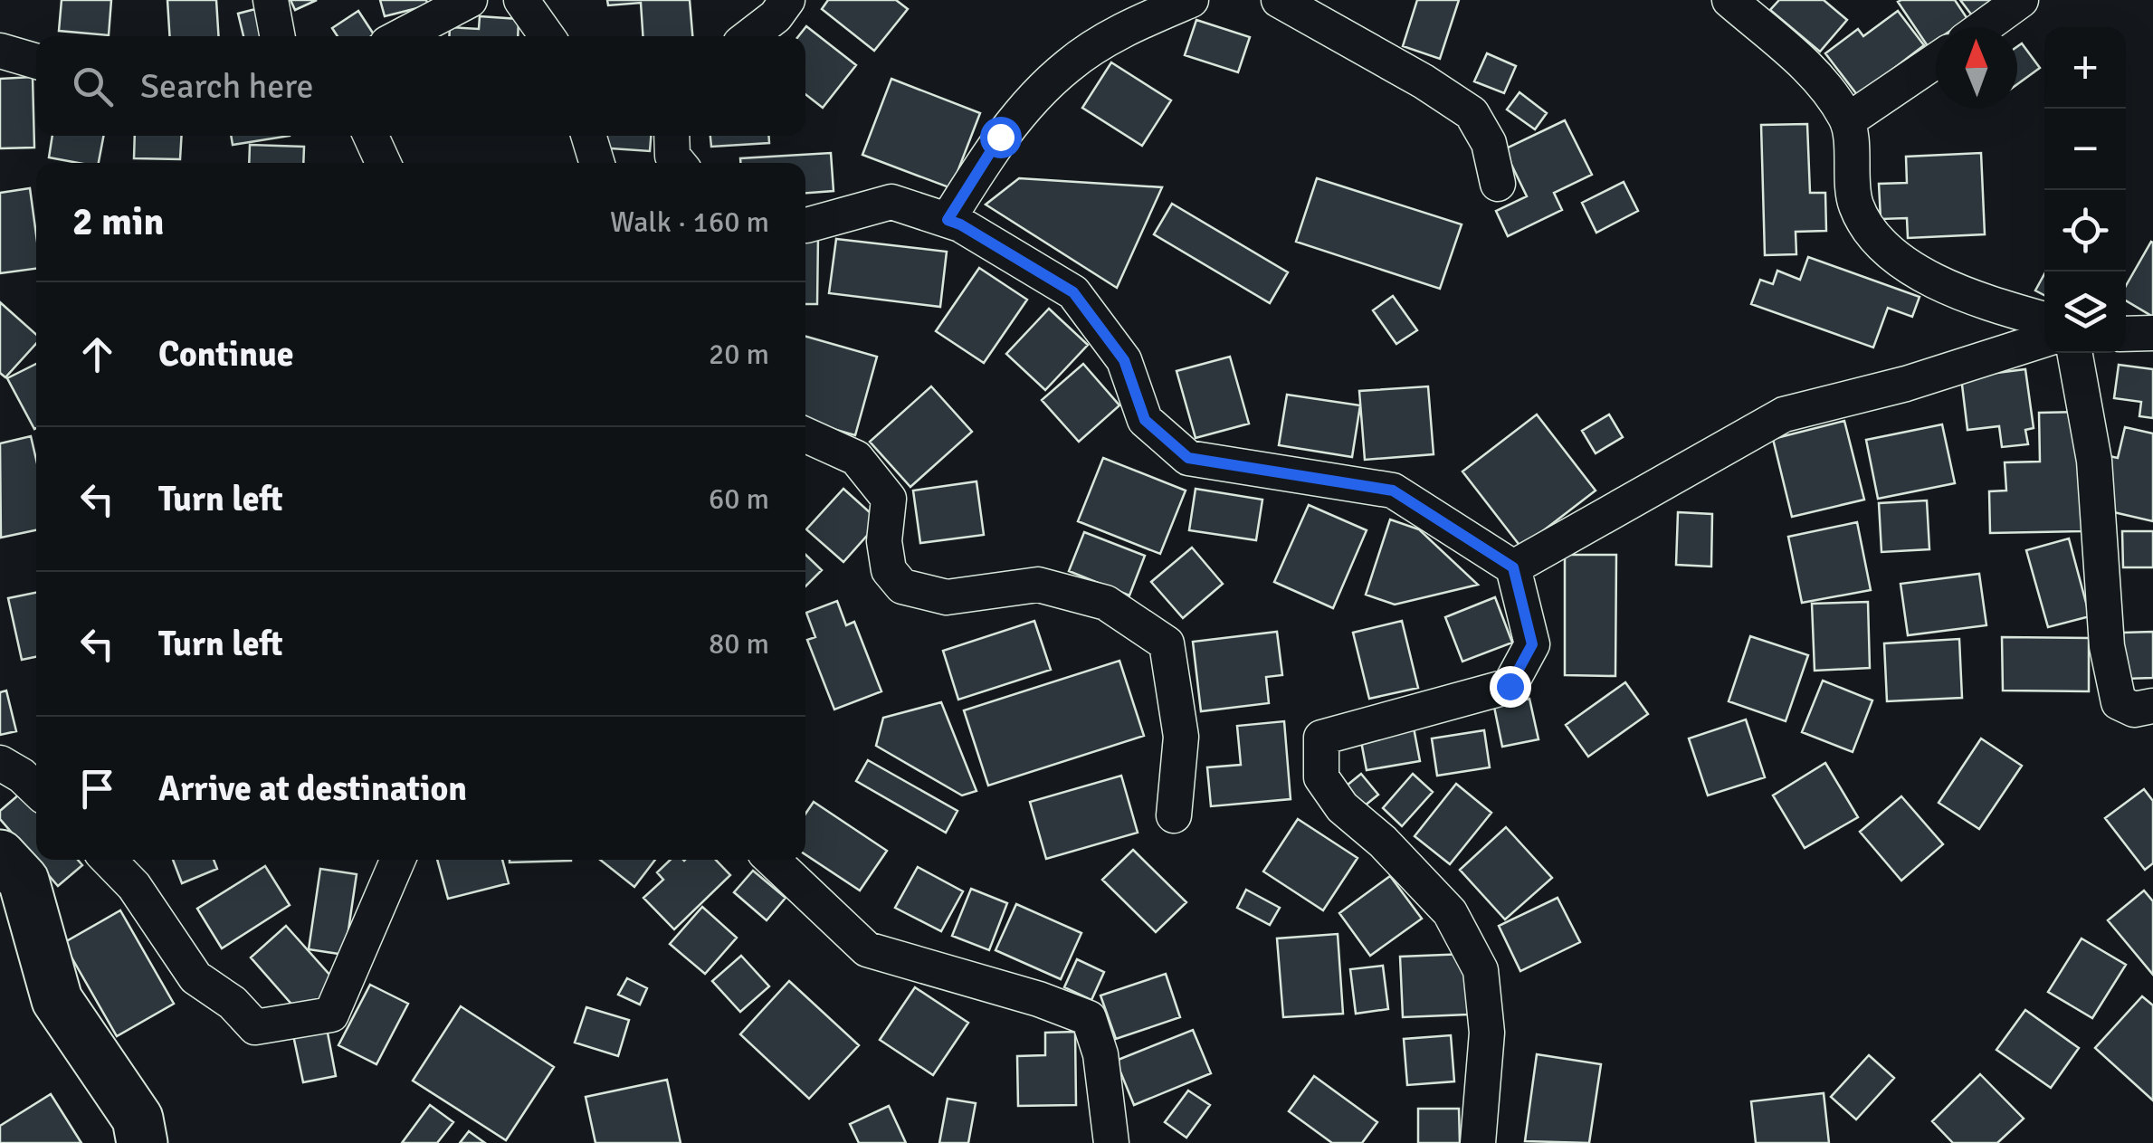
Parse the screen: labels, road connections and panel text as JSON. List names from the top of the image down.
{
  "north": "top",
  "page": {
    "map_buttons": ["+", "−"],
    "search": "Search here",
    "heading": ["2 min", "Walk · 160 m"],
    "list": [
      ["Continue", "20 m"],
      ["Turn left", "60 m"],
      ["Turn left", "80 m"],
      "Arrive at destination"
    ]
  }
}
